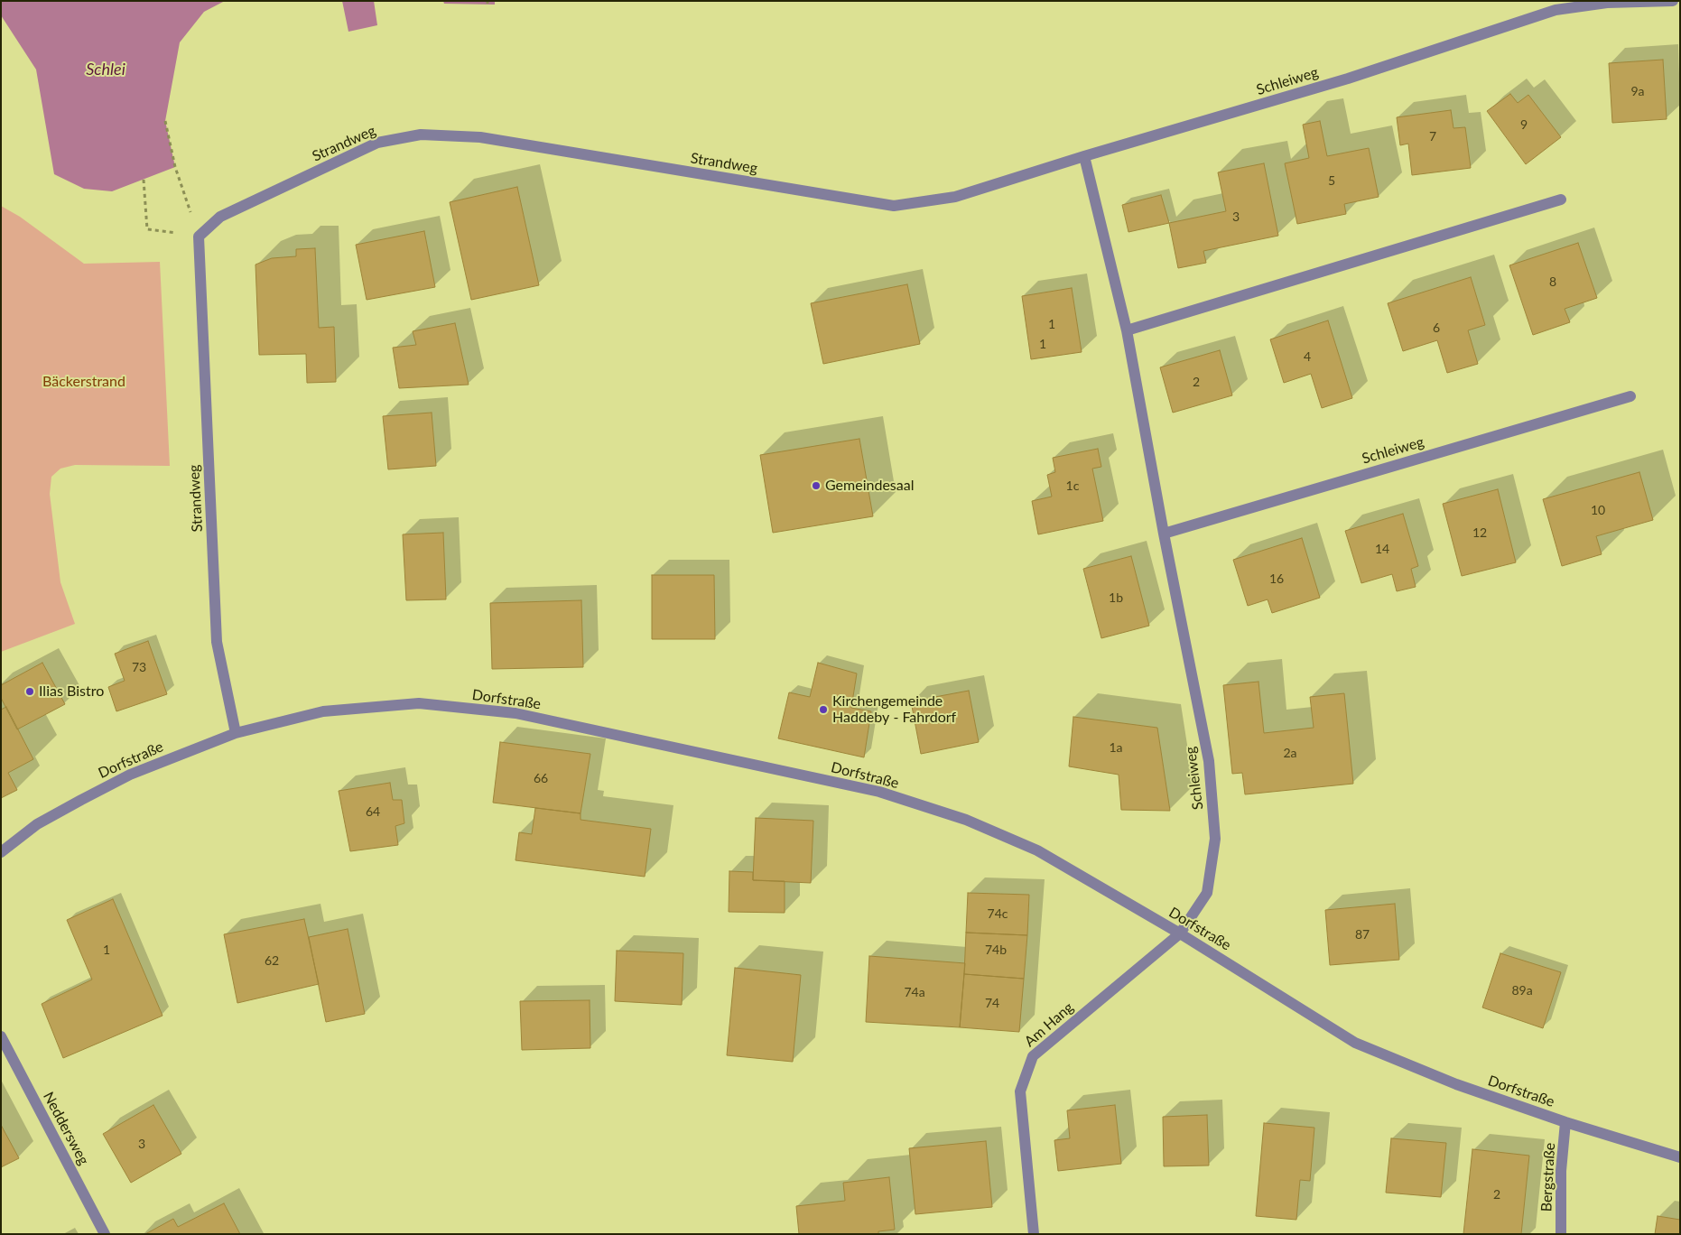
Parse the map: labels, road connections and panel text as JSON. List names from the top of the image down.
{
  "streets": {
    "street": [
      "Schleiweg",
      "Strandweg",
      "Dorfstraße",
      "Am Hang",
      "Neddersweg",
      "Bergstraße"
    ]
  },
  "crossings": [
    ["Schleiweg", "Strandweg"],
    ["Schleiweg", "Dorfstraße"],
    ["Schleiweg", "Am Hang"],
    ["Strandweg", "Dorfstraße"],
    ["Dorfstraße", "Am Hang"],
    ["Dorfstraße", "Bergstraße"]
  ],
  "water": ["Schlei"],
  "parks": ["Bäckerstrand"],
  "places": ["Gemeindesaal", "Ilias Bistro", "Kirchengemeinde Haddeby - Fahrdorf"],
  "house_numbers": [
    "9a",
    "9",
    "7",
    "5",
    "3",
    "8",
    "1",
    "6",
    "1",
    "4",
    "2",
    "1c",
    "10",
    "12",
    "14",
    "16",
    "1b",
    "73",
    "1a",
    "2a",
    "66",
    "64",
    "74c",
    "87",
    "1",
    "74b",
    "62",
    "89a",
    "74a",
    "74",
    "3",
    "2"
  ]
}
